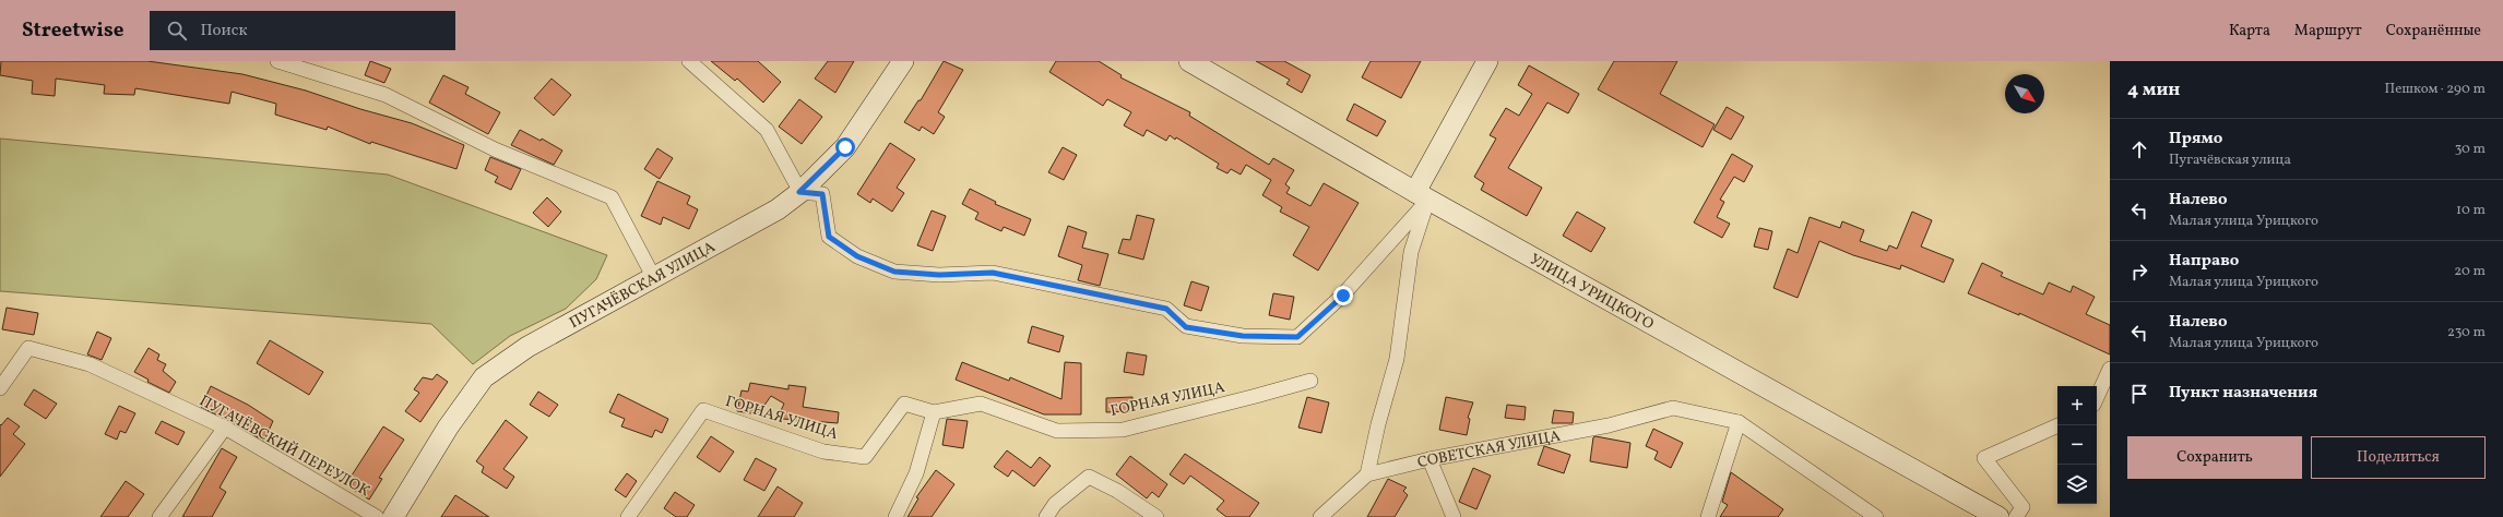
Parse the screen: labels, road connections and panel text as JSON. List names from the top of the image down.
{
  "streets": {
    "main road": ["ПУГАЧЁВСКАЯ УЛИЦА", "УЛИЦА УРИЦКОГО"],
    "street": ["ГОРНАЯ УЛИЦА", "ПУГАЧЁВСКИЙ ПЕРЕУЛОК", "СОВЕТСКАЯ УЛИЦА"]
  },
  "north": "bottom right",
  "page": {
    "header": "Streetwise",
    "search": "Поиск",
    "nav": ["Карта", "Маршрут", "Сохранённые"],
    "heading": ["4 мин", "Пешком · 290 m"],
    "list": [
      ["Прямо", "Пугачёвская улица", "30 m"],
      ["Налево", "Малая улица Урицкого", "10 m"],
      ["Направо", "Малая улица Урицкого", "20 m"],
      ["Налево", "Малая улица Урицкого", "230 m"],
      "Пункт назначения"
    ],
    "map_buttons": ["+", "−"],
    "buttons": ["Сохранить", "Поделиться"]
  }
}
